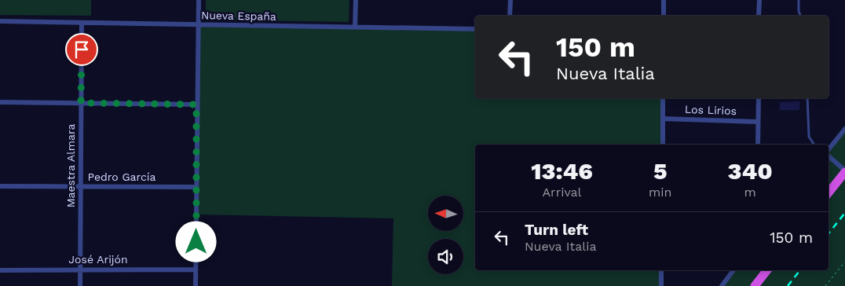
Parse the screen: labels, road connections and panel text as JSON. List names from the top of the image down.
{
  "streets": {
    "street": [
      "Nueva España",
      "Los Lirios",
      "Maestra Almara",
      "Pedro García",
      "José Arijón"
    ]
  },
  "crossings": [
    ["Nueva España", "Maestra Almara"],
    ["Maestra Almara", "Pedro García"],
    ["Maestra Almara", "José Arijón"]
  ],
  "north": "left",
  "page": {
    "turn": ["150 m", "Nueva Italia"],
    "eta": [
      "13:46",
      "Arrival",
      "5",
      "min",
      "340",
      "m"
    ],
    "list": [
      {
        "name": "Turn left",
        "note": "Nueva Italia",
        "value": "150 m"
      }
    ]
  }
}
